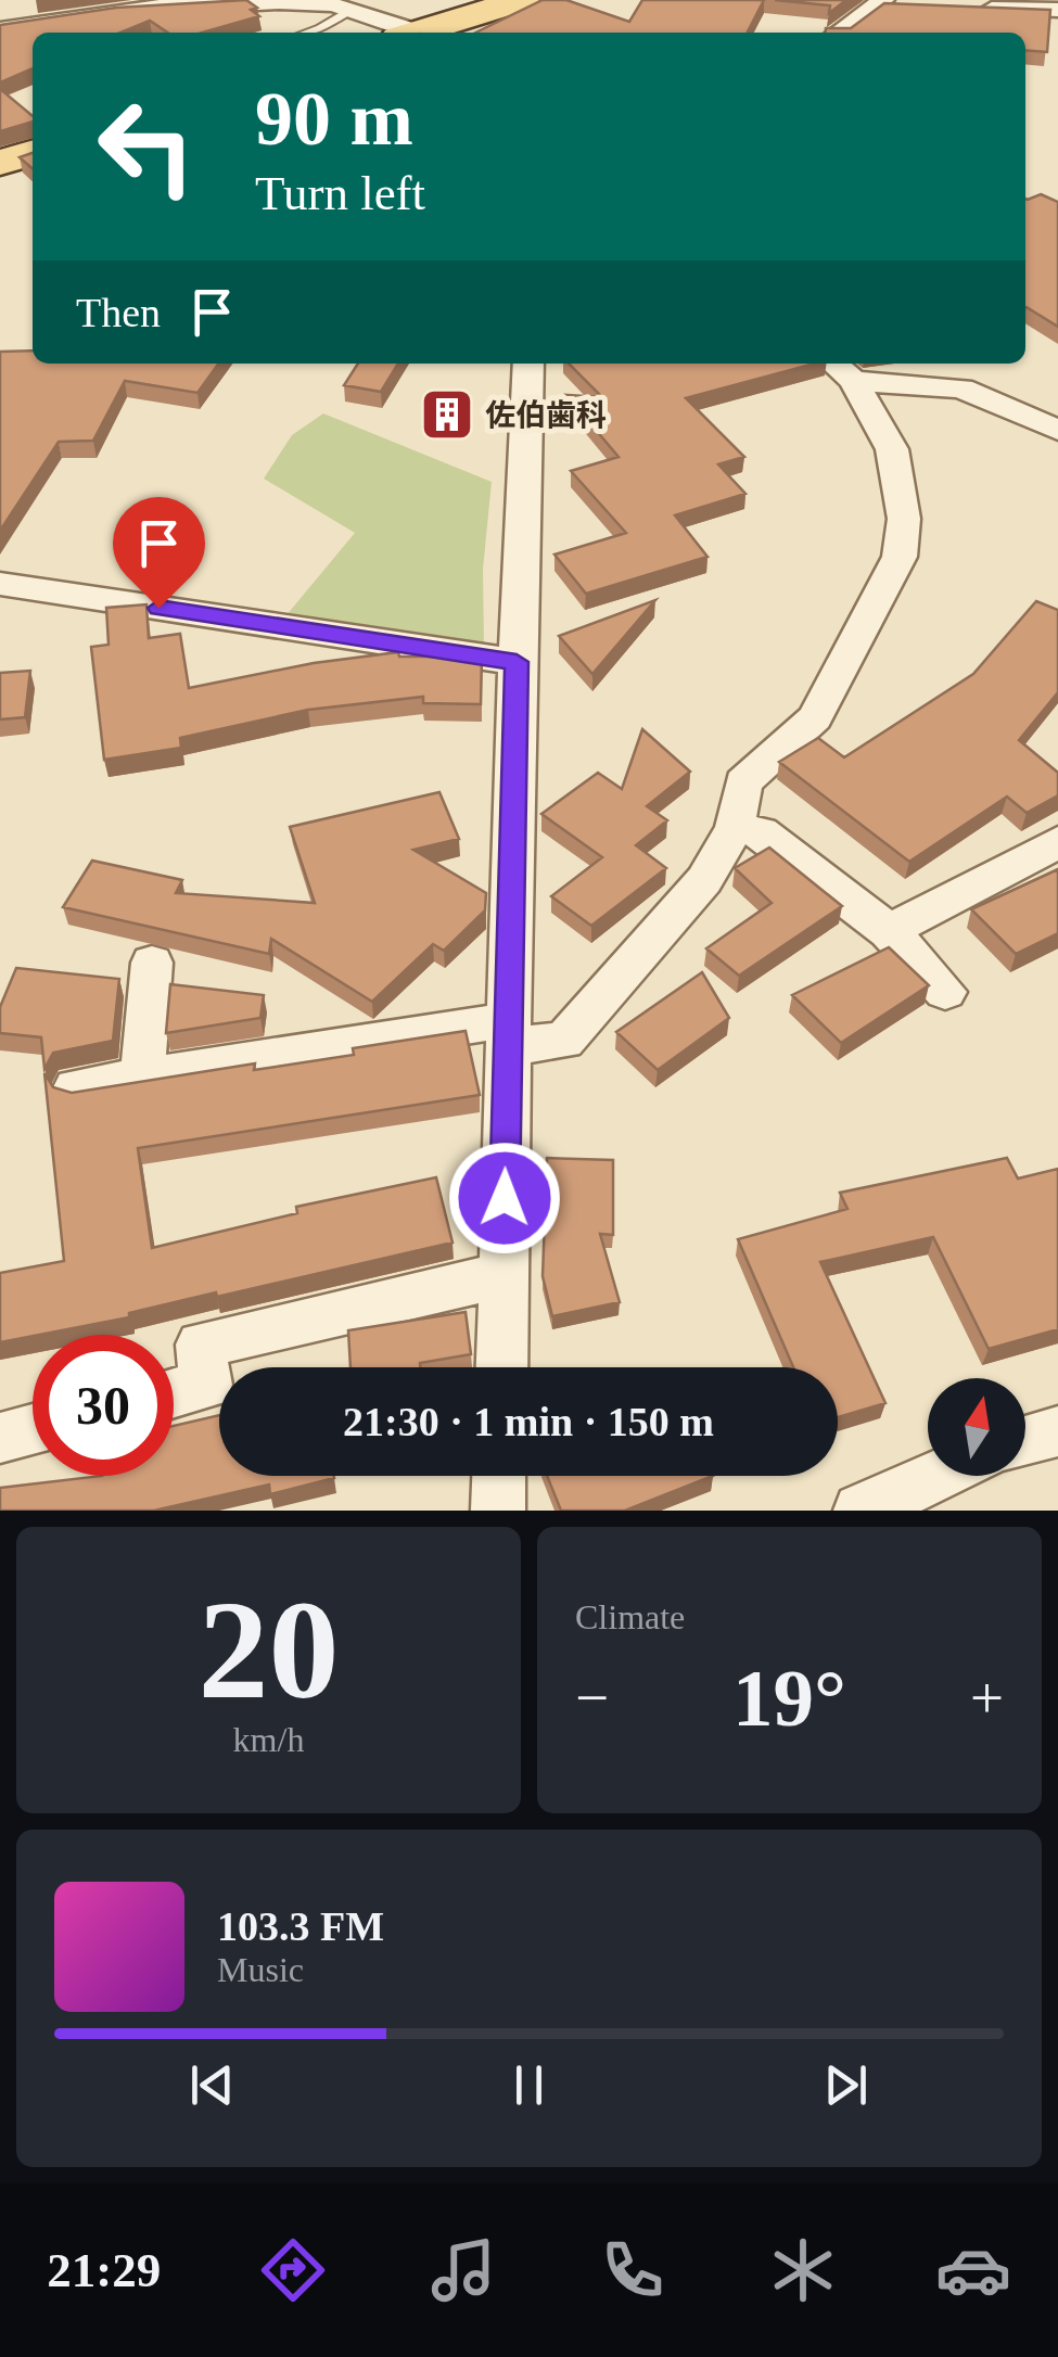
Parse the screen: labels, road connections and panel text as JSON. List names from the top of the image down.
{
  "places": {
    "building": ["佐伯歯科"]
  },
  "north": "top",
  "page": {
    "turn": ["90 m", "Turn left"],
    "then": "Then",
    "limit": "30",
    "trip": "21:30 · 1 min · 150 m",
    "tile": [
      ["20", "km/h"],
      "Climate"
    ],
    "heat": ["−", "19°", "+"],
    "song": ["103.3 FM", "Music"],
    "tabs": "21:29"
  }
}
